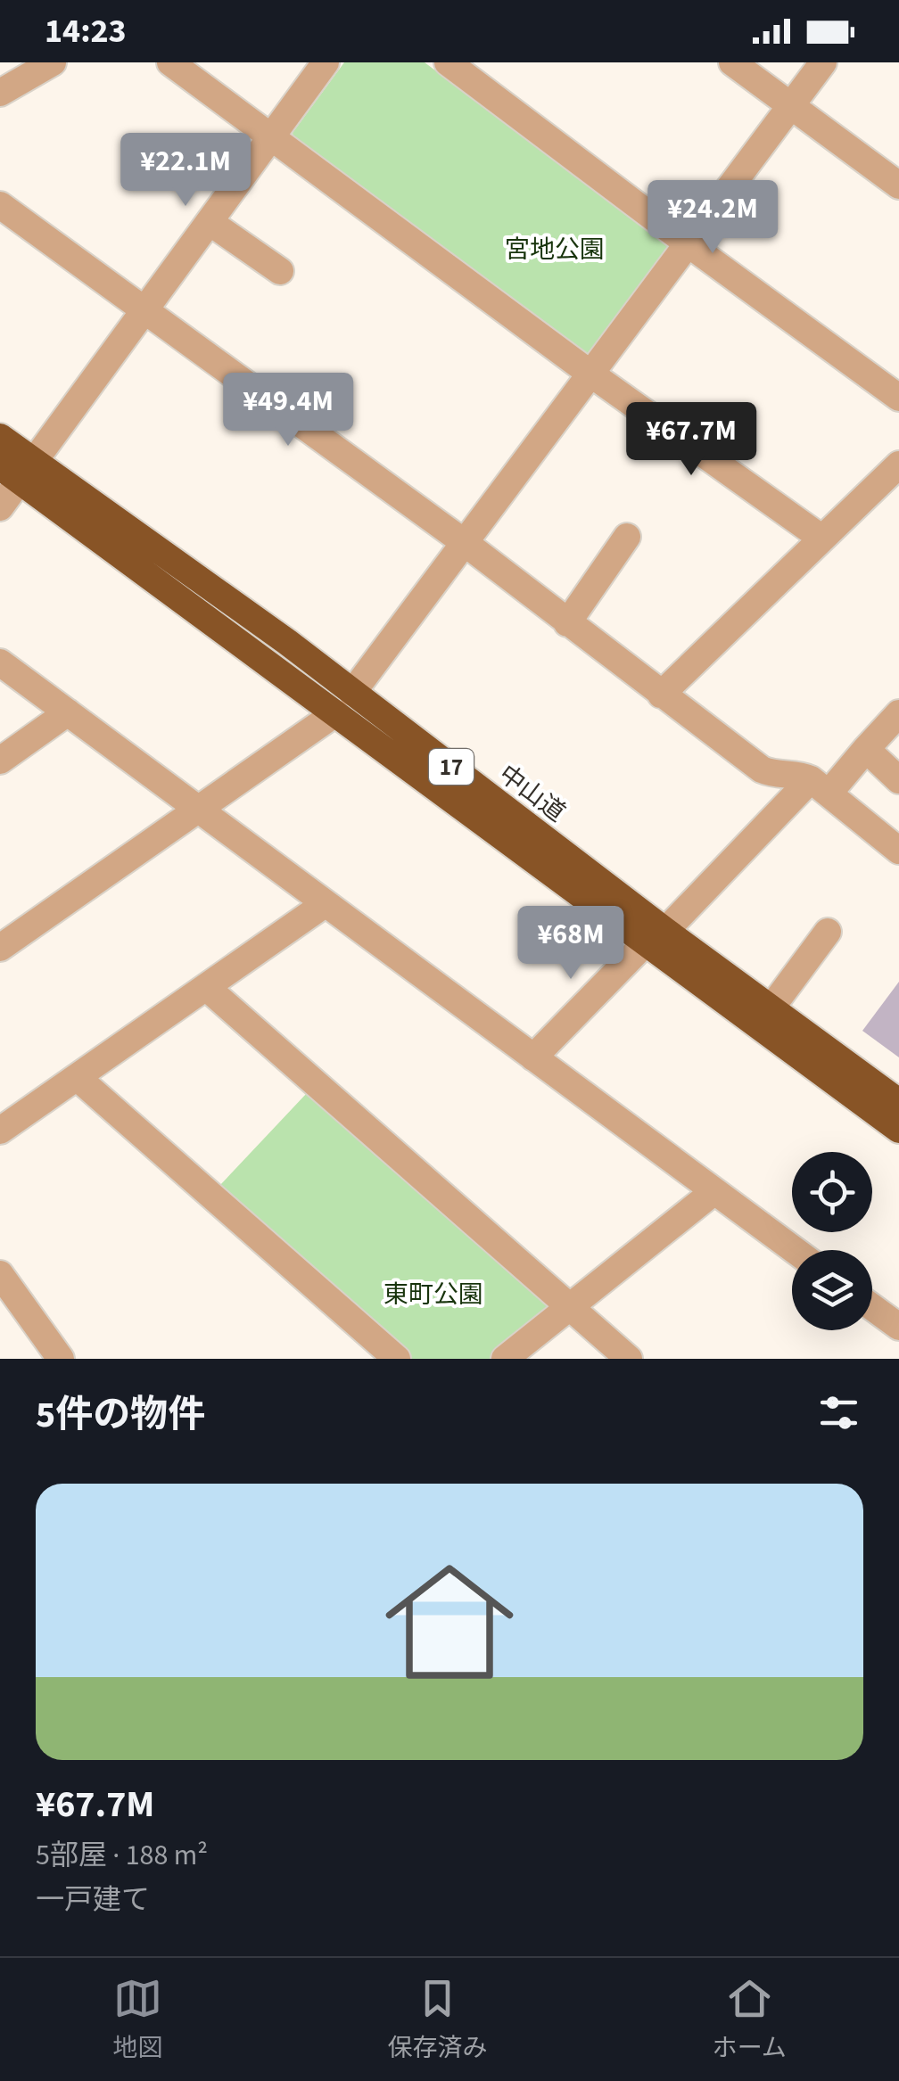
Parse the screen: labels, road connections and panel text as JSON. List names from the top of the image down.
{
  "streets": {
    "highway": ["17", "中山道"]
  },
  "parks": ["宮地公園", "東町公園"],
  "page": {
    "status": "14:23",
    "price": [
      "¥22.1M",
      "¥24.2M",
      "¥49.4M",
      "¥67.7M",
      "¥68M"
    ],
    "heading": "5件の物件",
    "list": [
      {
        "name": "¥67.7M",
        "note": "5部屋 · 188 m² · 一戸建て"
      }
    ],
    "tabs": ["地図", "保存済み", "ホーム"]
  }
}
